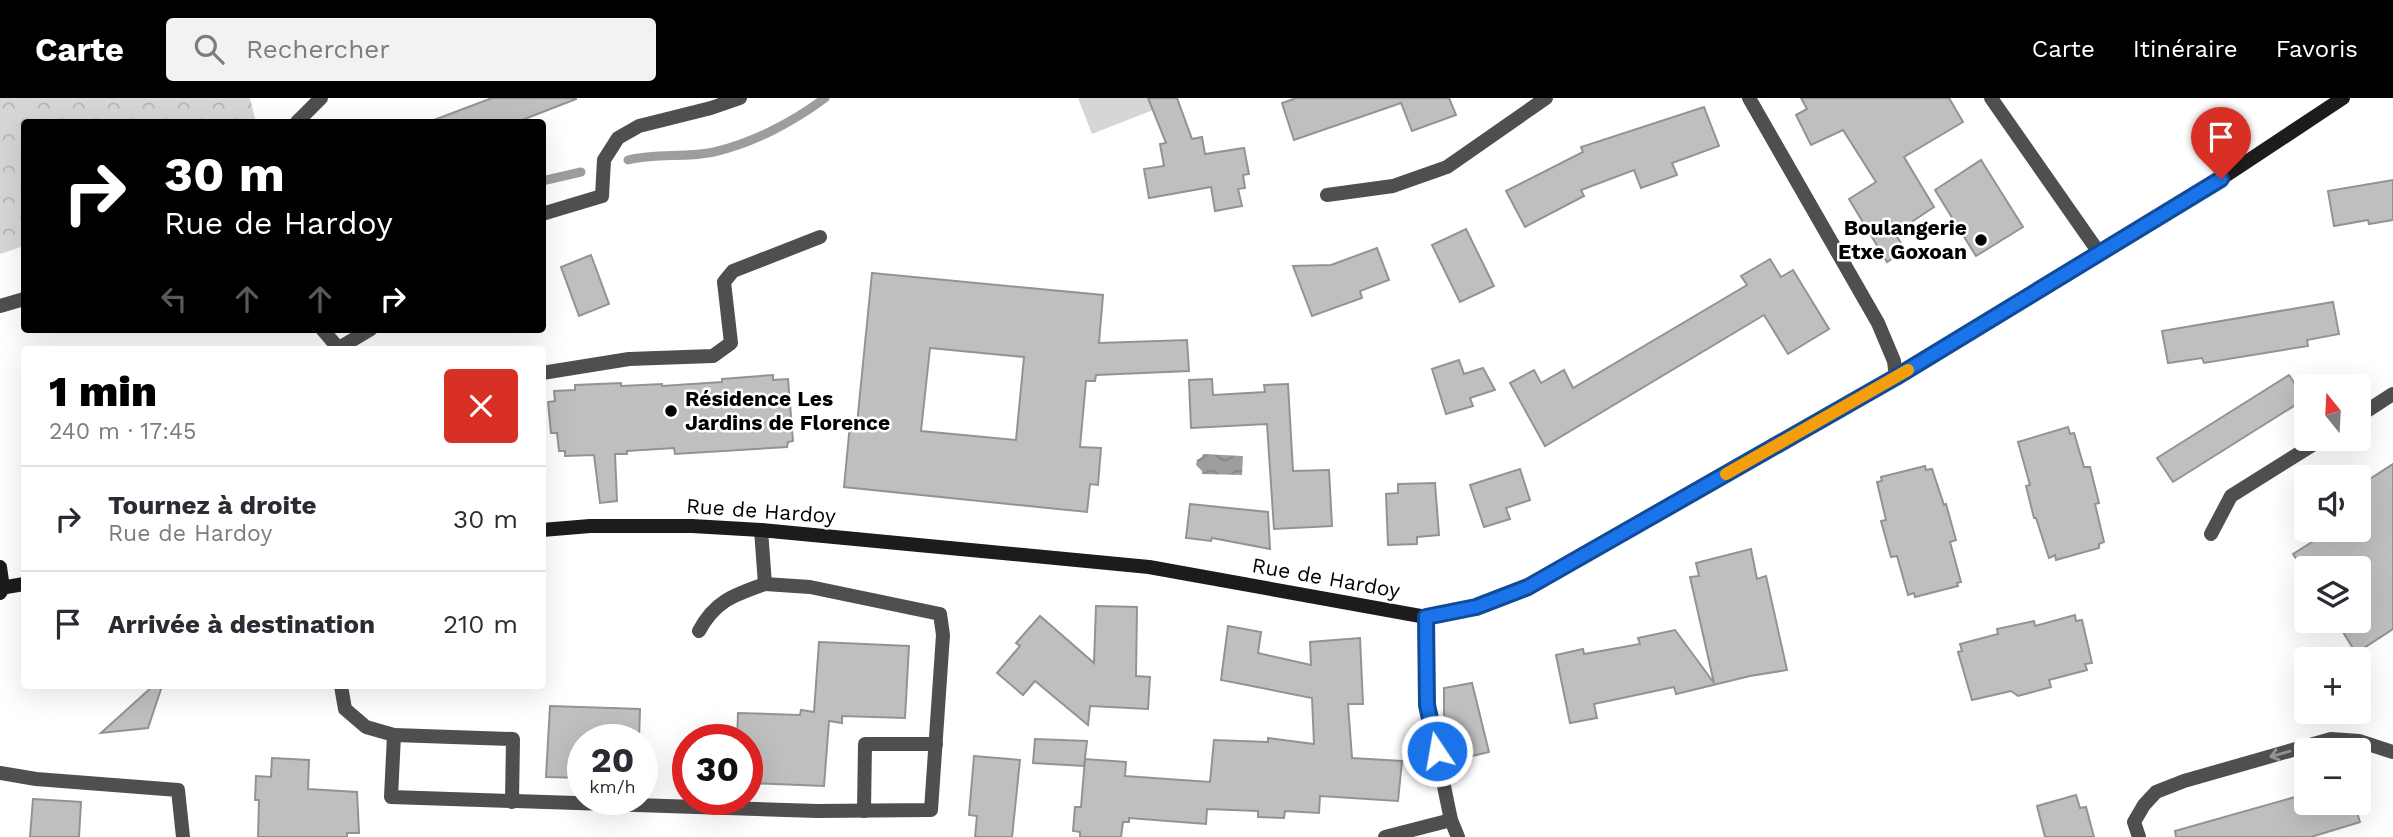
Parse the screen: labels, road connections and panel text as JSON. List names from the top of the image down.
{
  "streets": {
    "street": ["Rue de Hardoy"]
  },
  "places": ["Boulangerie Etxe Goxoan", "Résidence Les Jardins de Florence"],
  "north": "top",
  "page": {
    "header": "Carte",
    "search": "Rechercher",
    "nav": ["Carte", "Itinéraire", "Favoris"],
    "turn": ["30 m", "Rue de Hardoy"],
    "heading": ["1 min", "240 m · 17:45"],
    "map_buttons": ["+", "−"],
    "list": [
      {
        "name": "Tournez à droite",
        "note": "Rue de Hardoy",
        "value": "30 m"
      },
      {
        "name": "Arrivée à destination",
        "value": "210 m"
      }
    ],
    "speed": "20 km/h",
    "limit": "30"
  }
}
